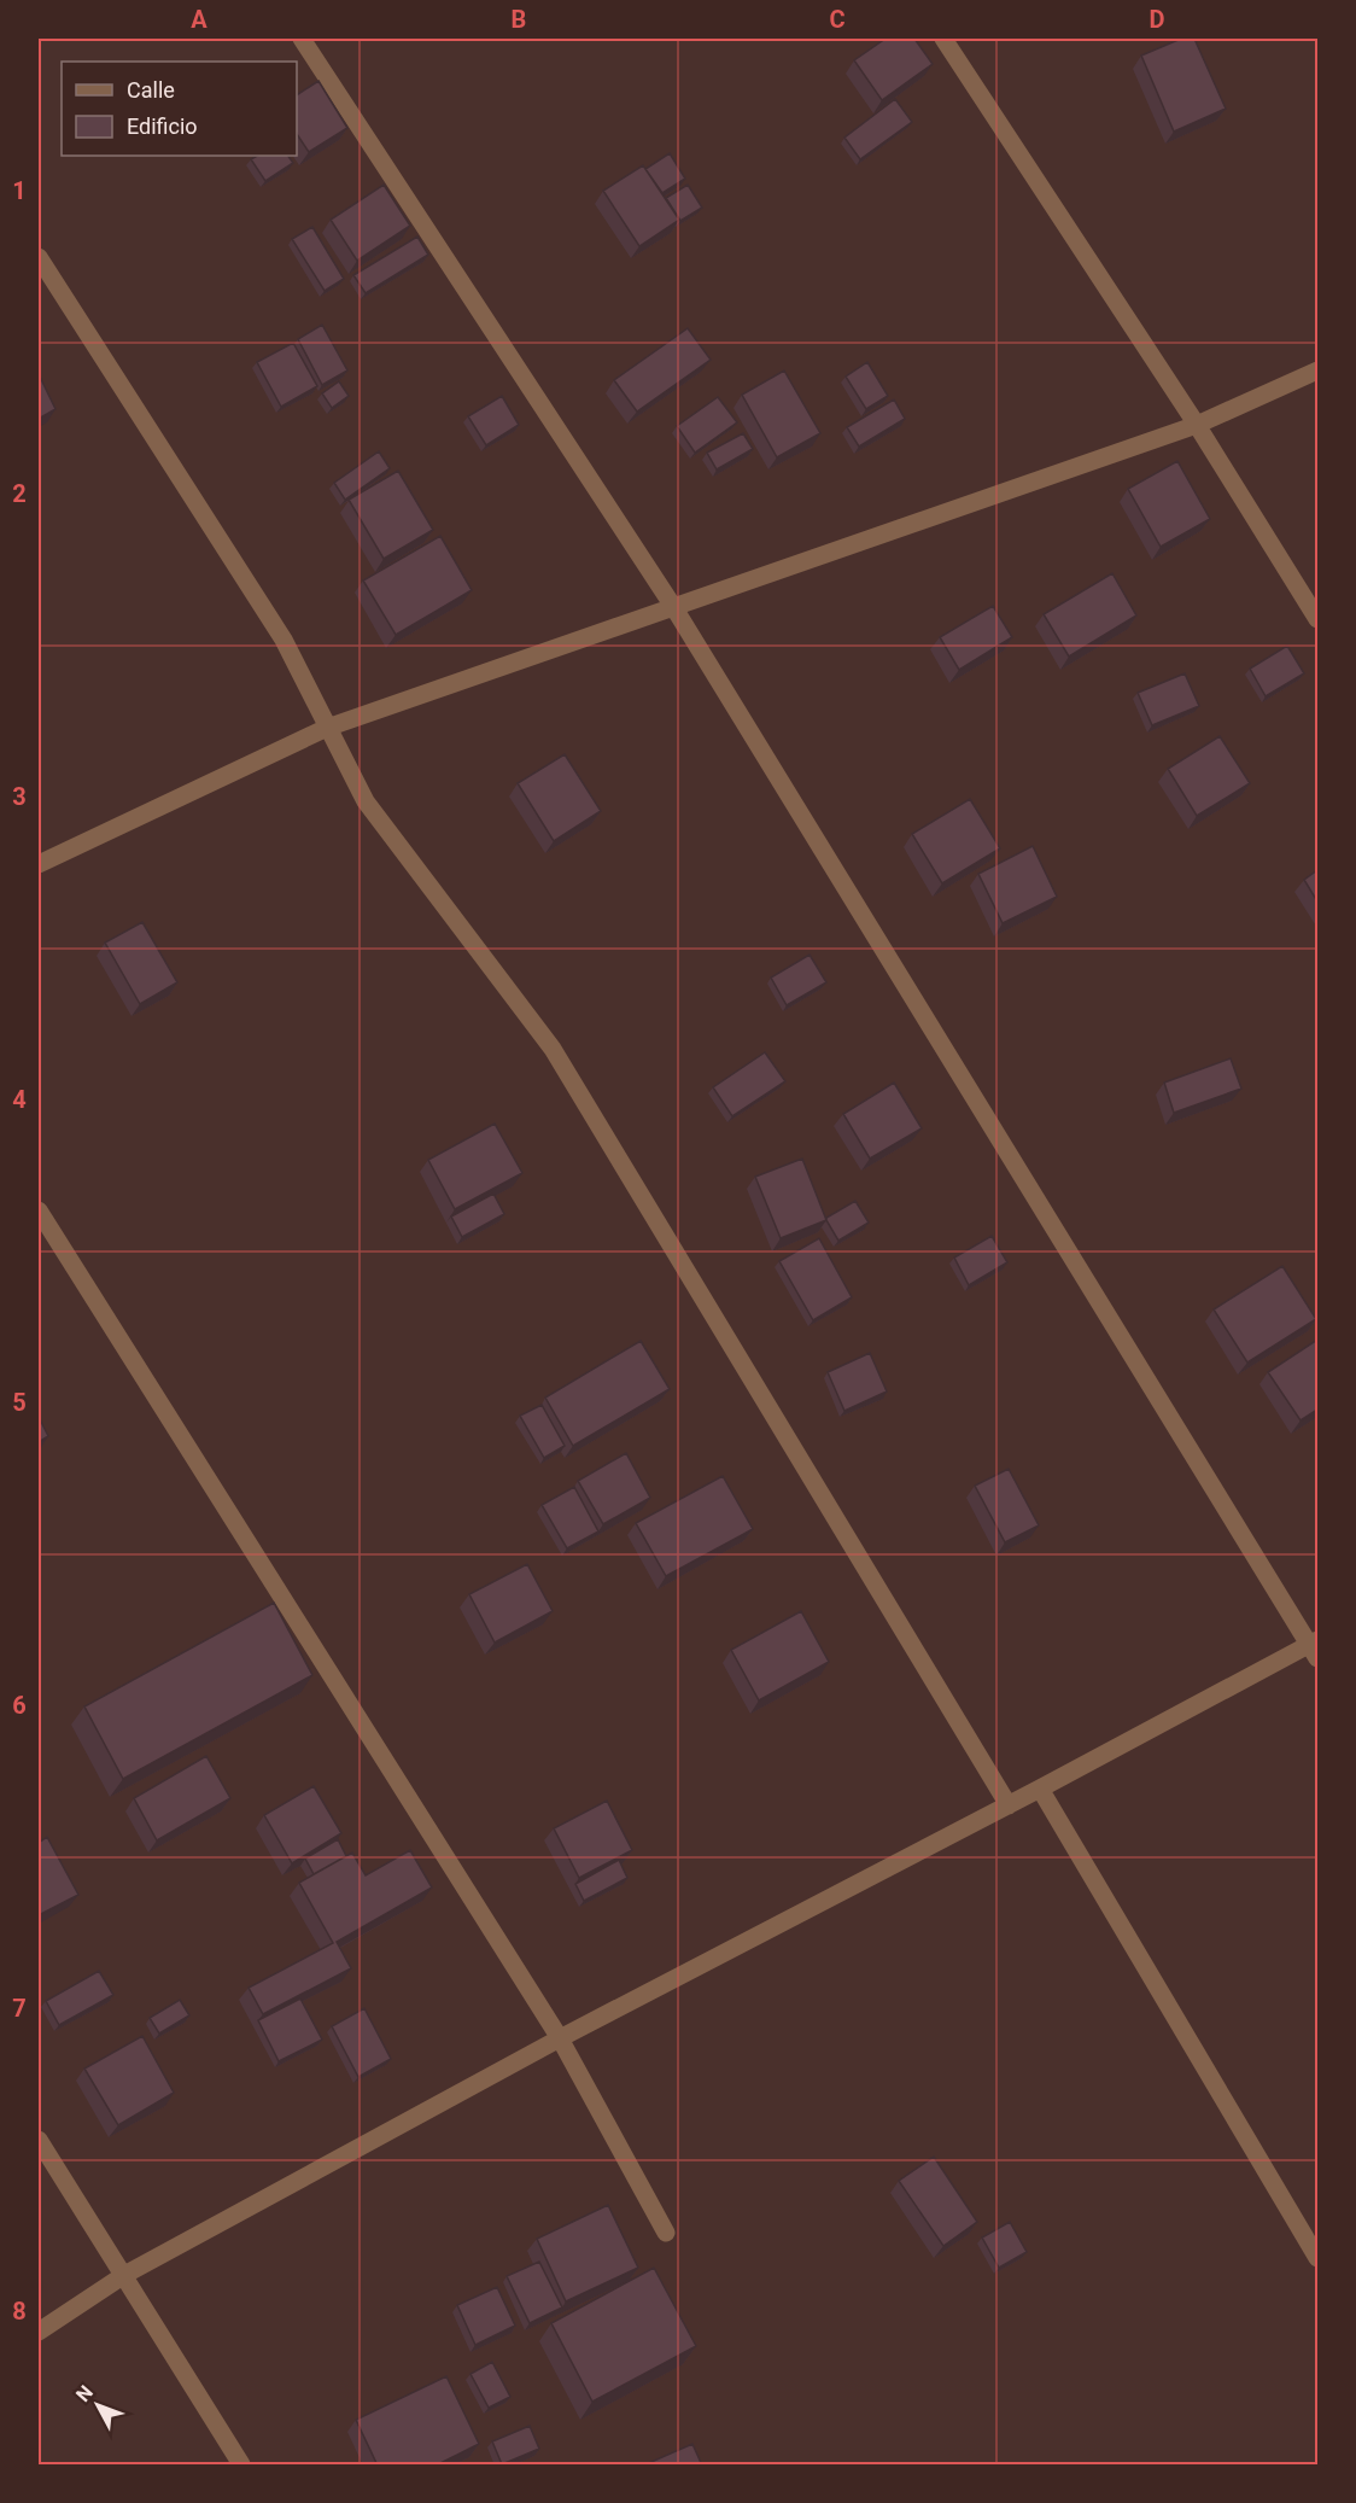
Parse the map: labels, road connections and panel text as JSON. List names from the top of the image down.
{
  "legend": ["Calle", "Edificio"],
  "north": "top left",
  "grid": {
    "columns": [
      "A",
      "B",
      "C",
      "D"
    ],
    "rows": [
      "1",
      "2",
      "3",
      "4",
      "5",
      "6",
      "7",
      "8"
    ]
  }
}
